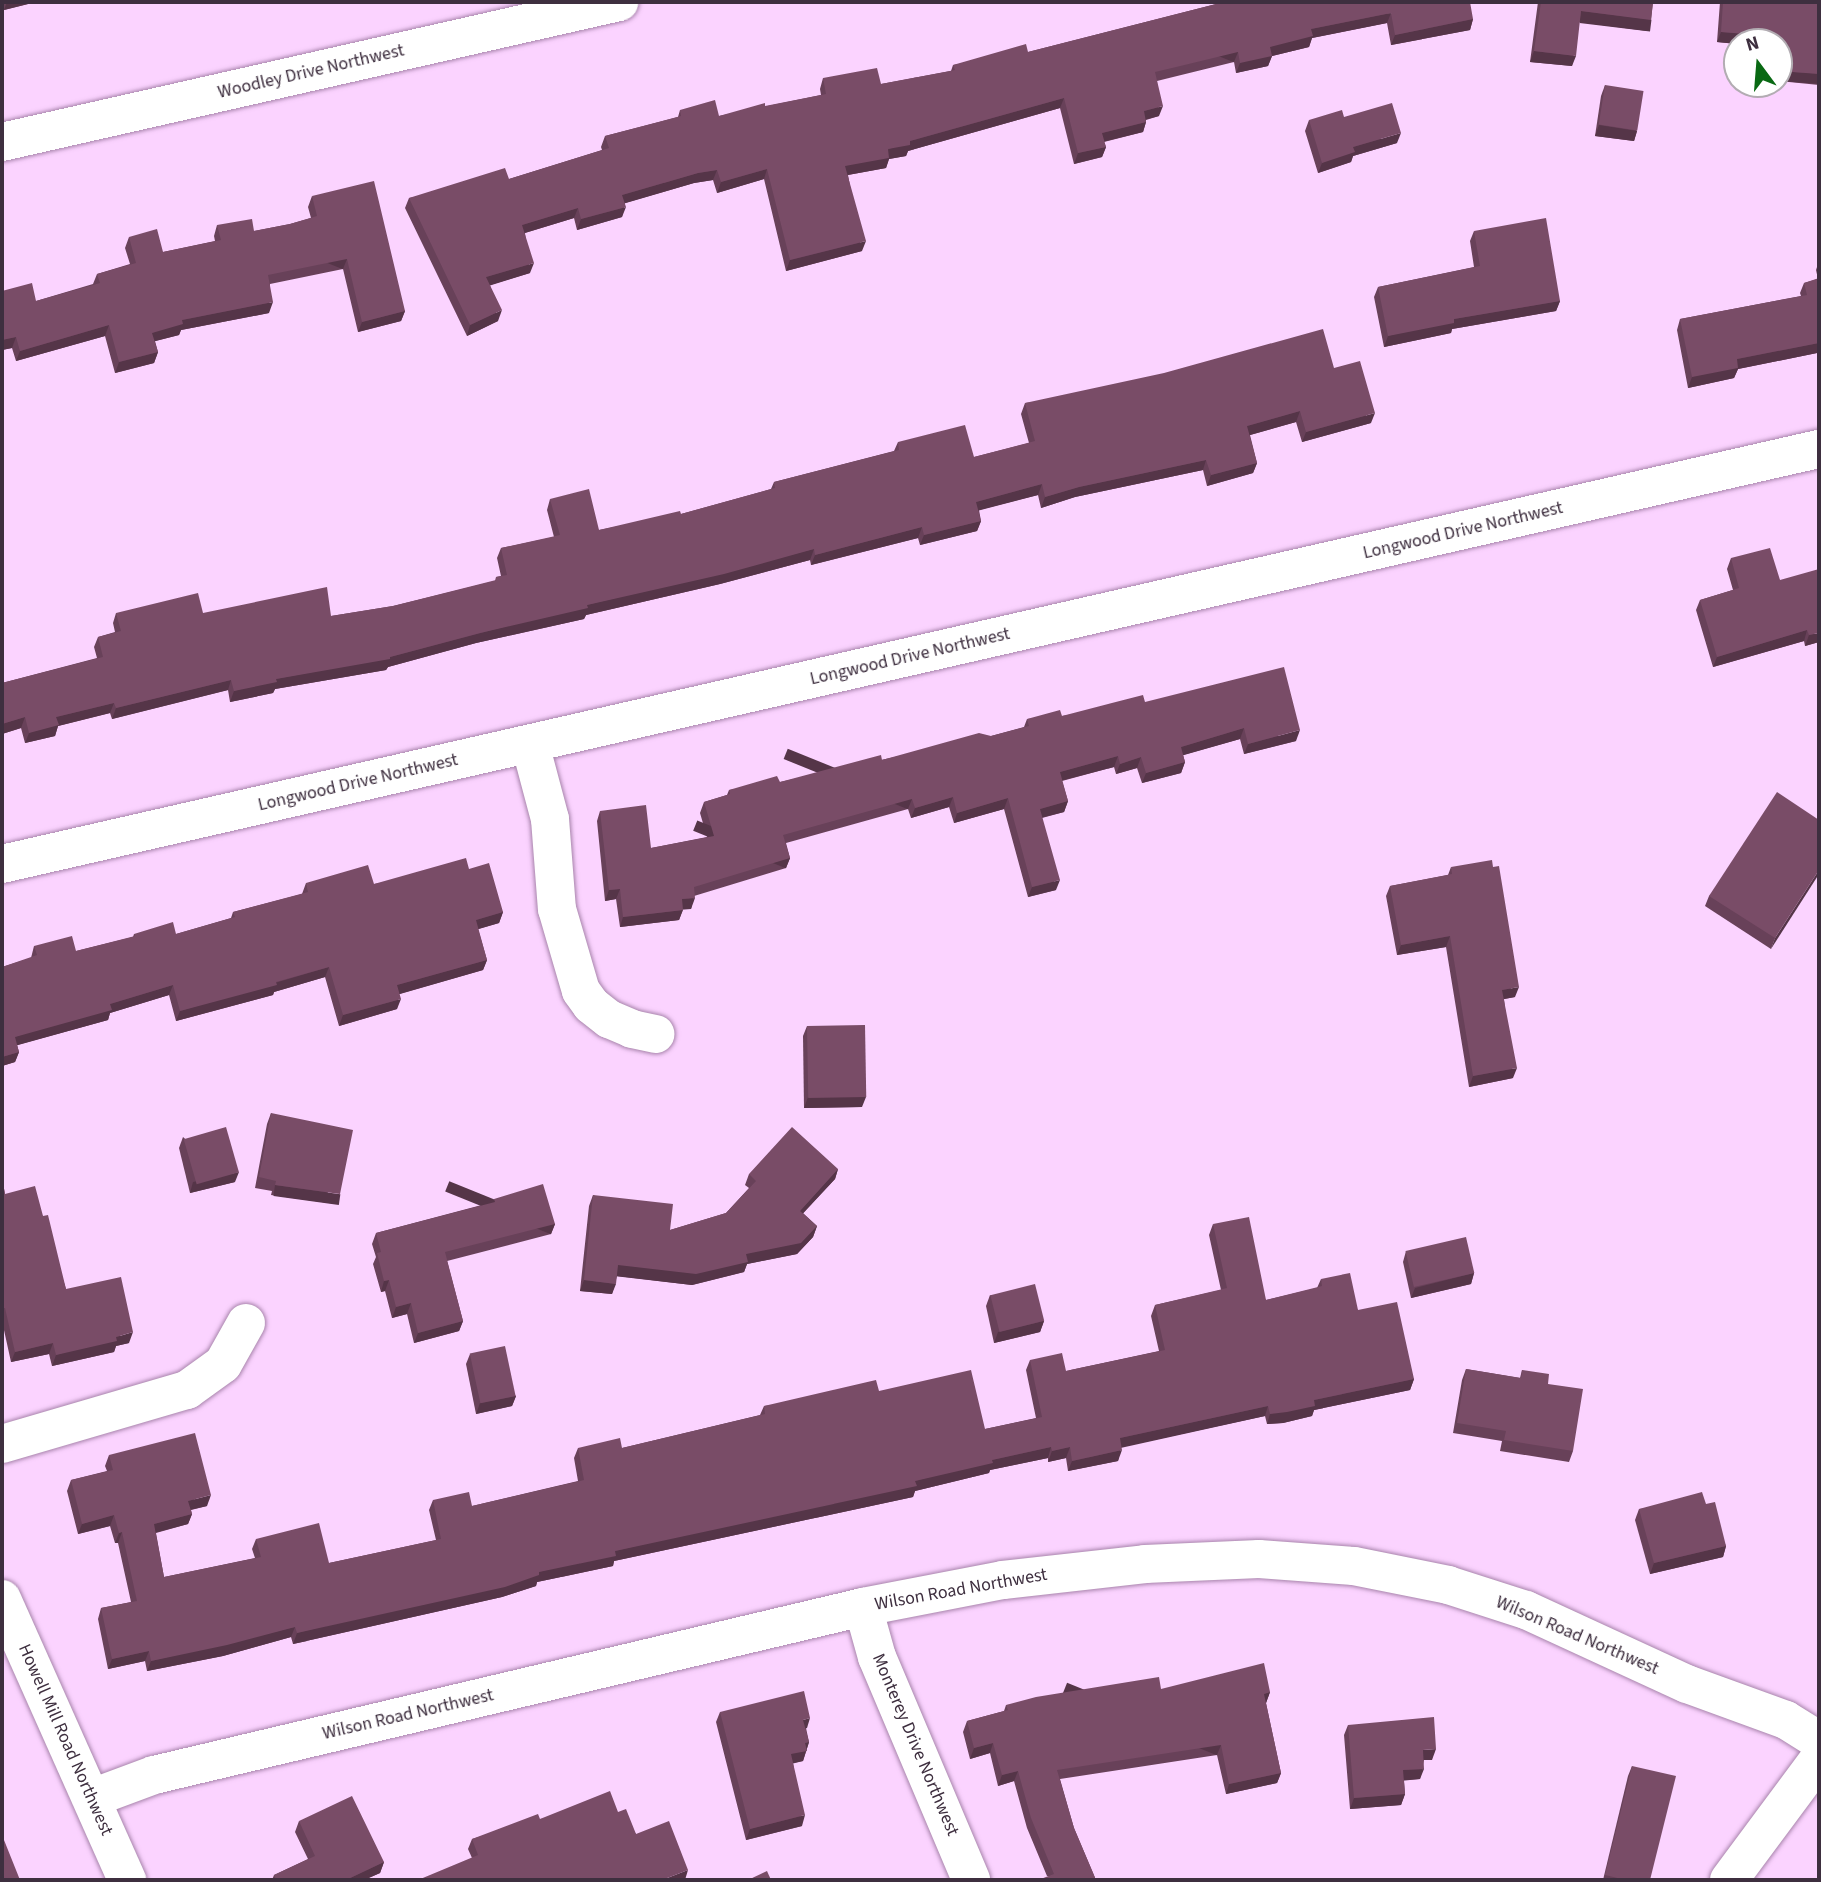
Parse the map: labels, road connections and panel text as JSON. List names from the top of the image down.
{
  "streets": {
    "street": [
      "Woodley Drive Northwest",
      "Longwood Drive Northwest",
      "Wilson Road Northwest",
      "Howell Mill Road Northwest",
      "Monterey Drive Northwest"
    ]
  },
  "crossings": [
    ["Wilson Road Northwest", "Howell Mill Road Northwest"],
    ["Wilson Road Northwest", "Monterey Drive Northwest"]
  ],
  "north": "top"
}
